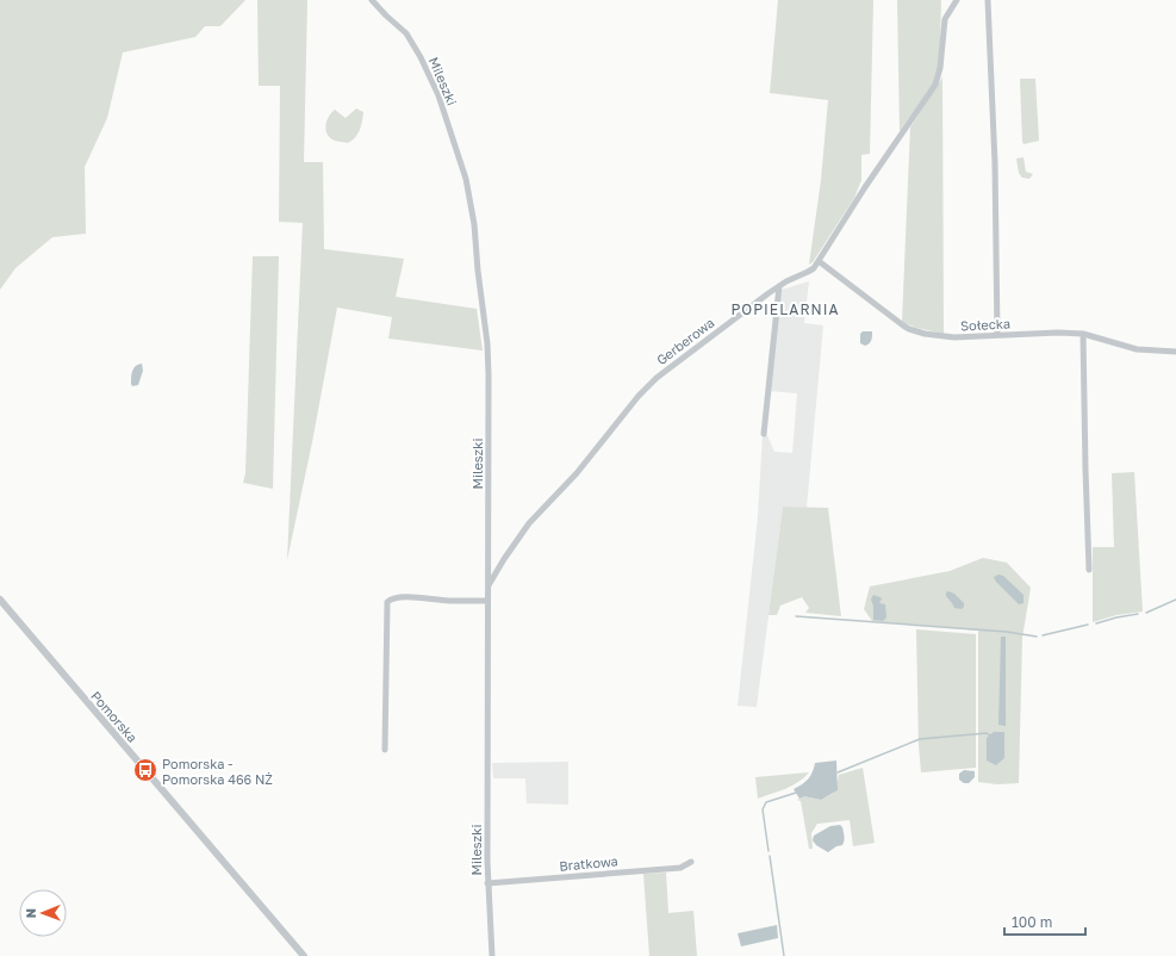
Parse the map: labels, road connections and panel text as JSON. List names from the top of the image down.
{
  "streets": {
    "street": [
      "Mileszki",
      "Sołecka",
      "Gerberowa",
      "Pomorska",
      "Bratkowa"
    ]
  },
  "crossings": [
    ["Mileszki", "Gerberowa"],
    ["Mileszki", "Bratkowa"],
    ["Sołecka", "Gerberowa"]
  ],
  "districts": ["POPIELARNIA"],
  "places": {
    "bus stop": ["Pomorska - Pomorska 466 NŻ"]
  },
  "scale_bar": "100 m",
  "north": "left"
}
